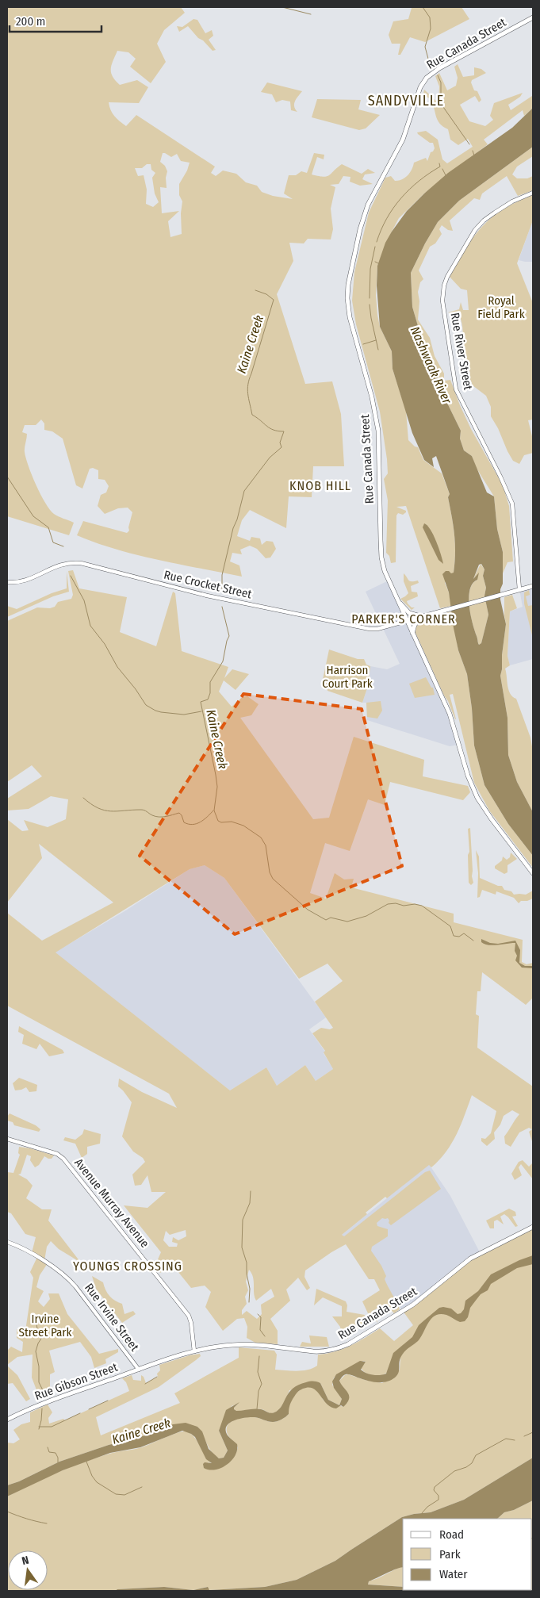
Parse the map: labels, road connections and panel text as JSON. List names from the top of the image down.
{
  "streets": {
    "main road": ["Rue Canada Street", "Rue Gibson Street"],
    "street": [
      "Rue River Street",
      "Rue Crocket Street",
      "Avenue Murray Avenue",
      "Rue Irvine Street"
    ]
  },
  "crossings": [
    ["Rue Canada Street", "Rue Crocket Street"],
    ["Rue Canada Street", "Avenue Murray Avenue"],
    ["Rue Canada Street", "Rue Gibson Street"],
    ["Rue Irvine Street", "Rue Gibson Street"]
  ],
  "districts": [
    "SANDYVILLE",
    "KNOB HILL",
    "PARKER'S CORNER",
    "YOUNGS CROSSING"
  ],
  "water": ["Kaine Creek", "Nashwaak River"],
  "parks": ["Royal Field Park", "Harrison Court Park", "Irvine Street Park"],
  "legend": ["Road", "Park", "Water"],
  "scale_bar": "200 m",
  "north": "top"
}
